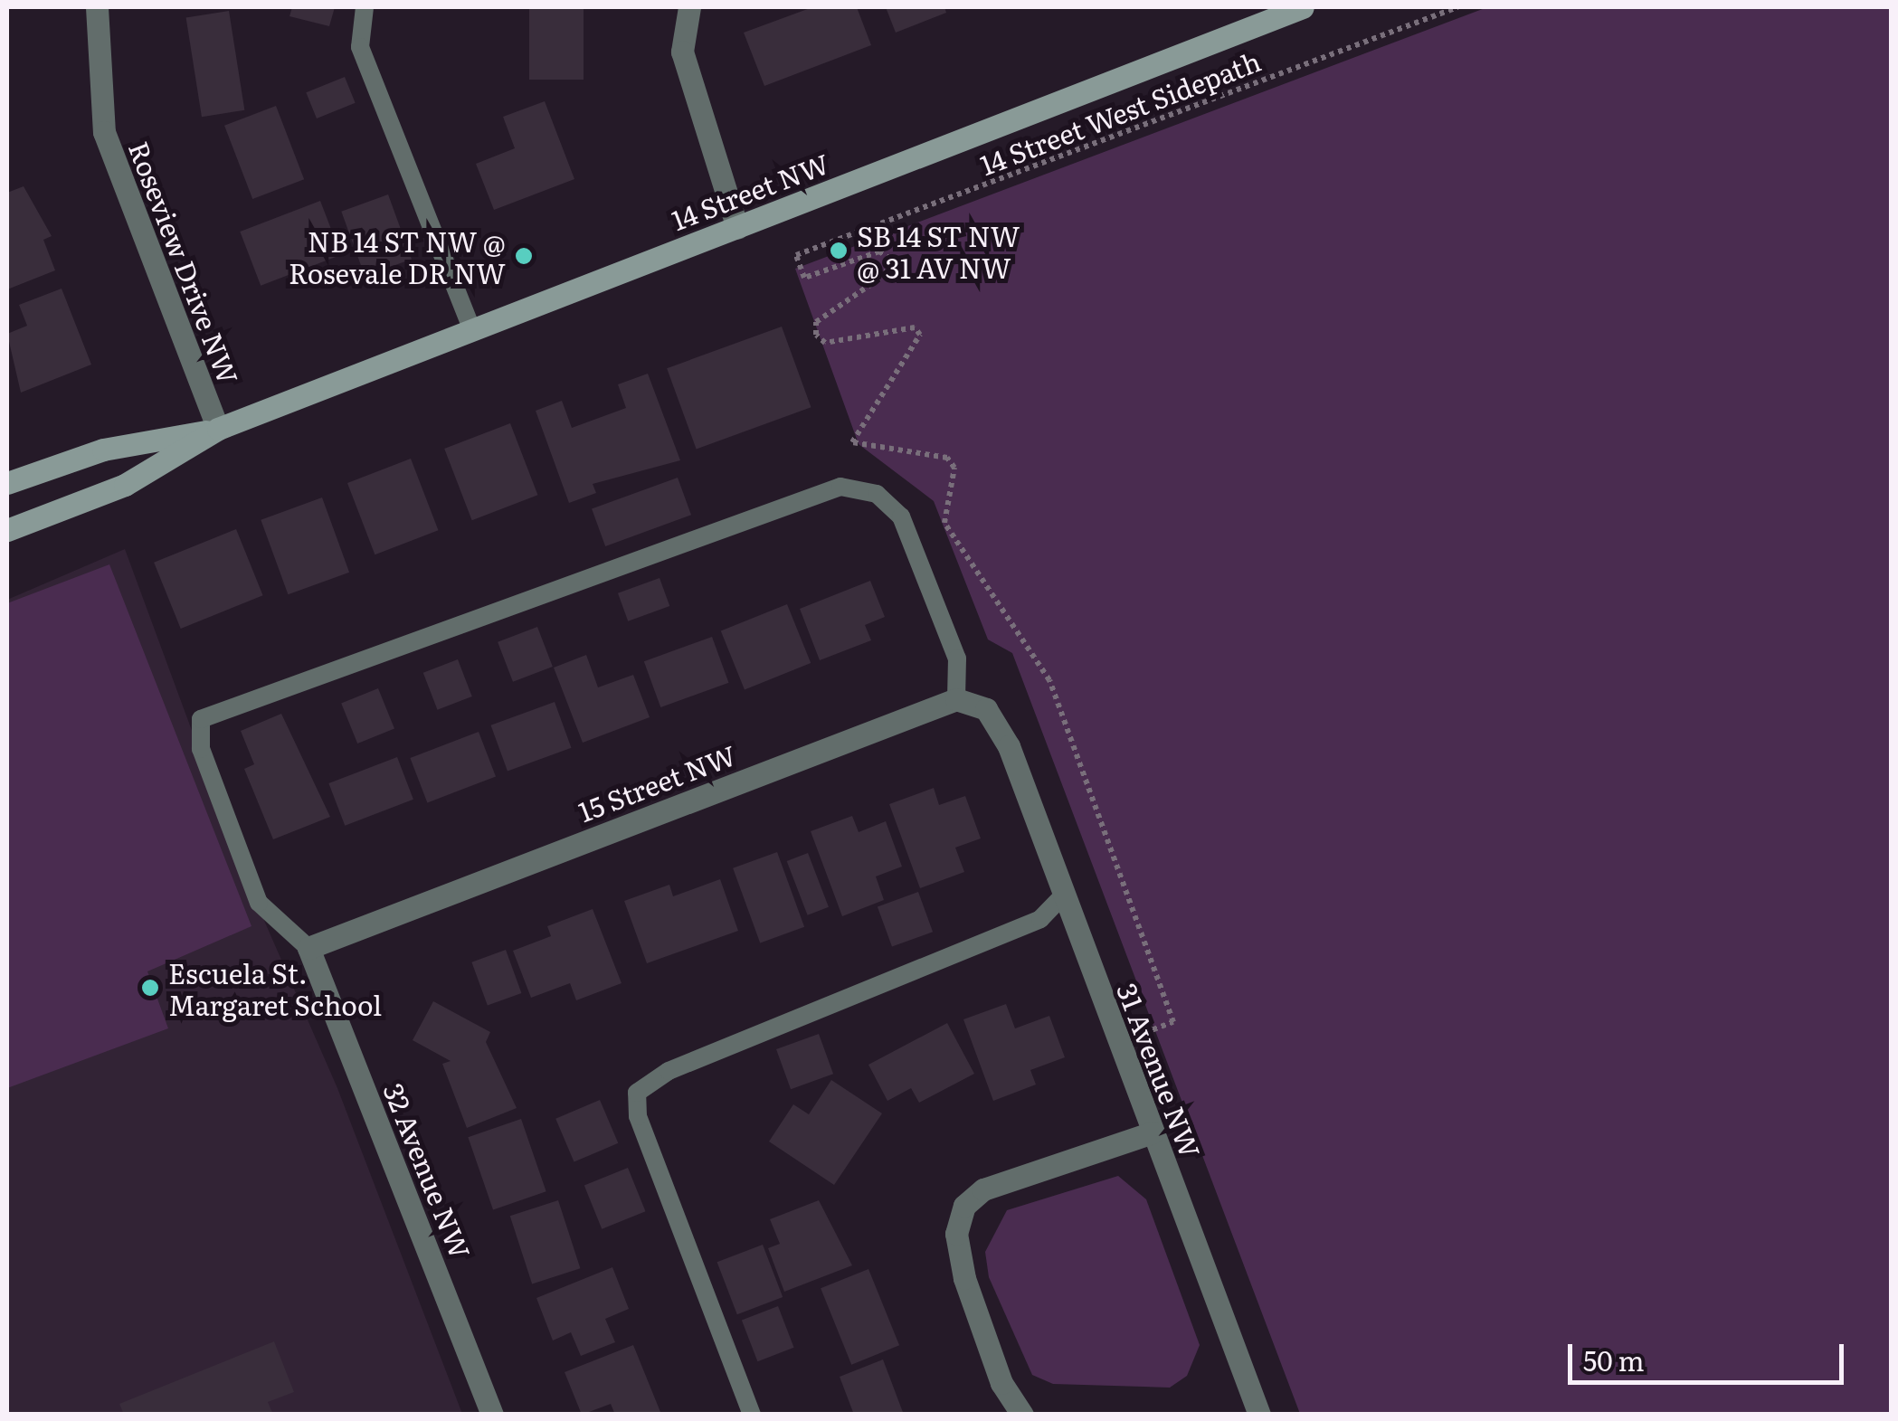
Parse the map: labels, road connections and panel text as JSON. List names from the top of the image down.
{
  "streets": {
    "main road": ["14 Street NW"],
    "street": [
      "Roseview Drive NW",
      "15 Street NW",
      "31 Avenue NW",
      "32 Avenue NW"
    ],
    "path": ["14 Street West Sidepath"]
  },
  "crossings": [
    ["14 Street West Sidepath", "31 Avenue NW"],
    ["14 Street NW", "Roseview Drive NW"],
    ["15 Street NW", "31 Avenue NW"],
    ["15 Street NW", "32 Avenue NW"]
  ],
  "places": ["SB 14 ST NW @ 31 AV NW", "NB 14 ST NW @ Rosevale DR NW", "Escuela St. Margaret School"],
  "scale_bar": "50 m"
}
